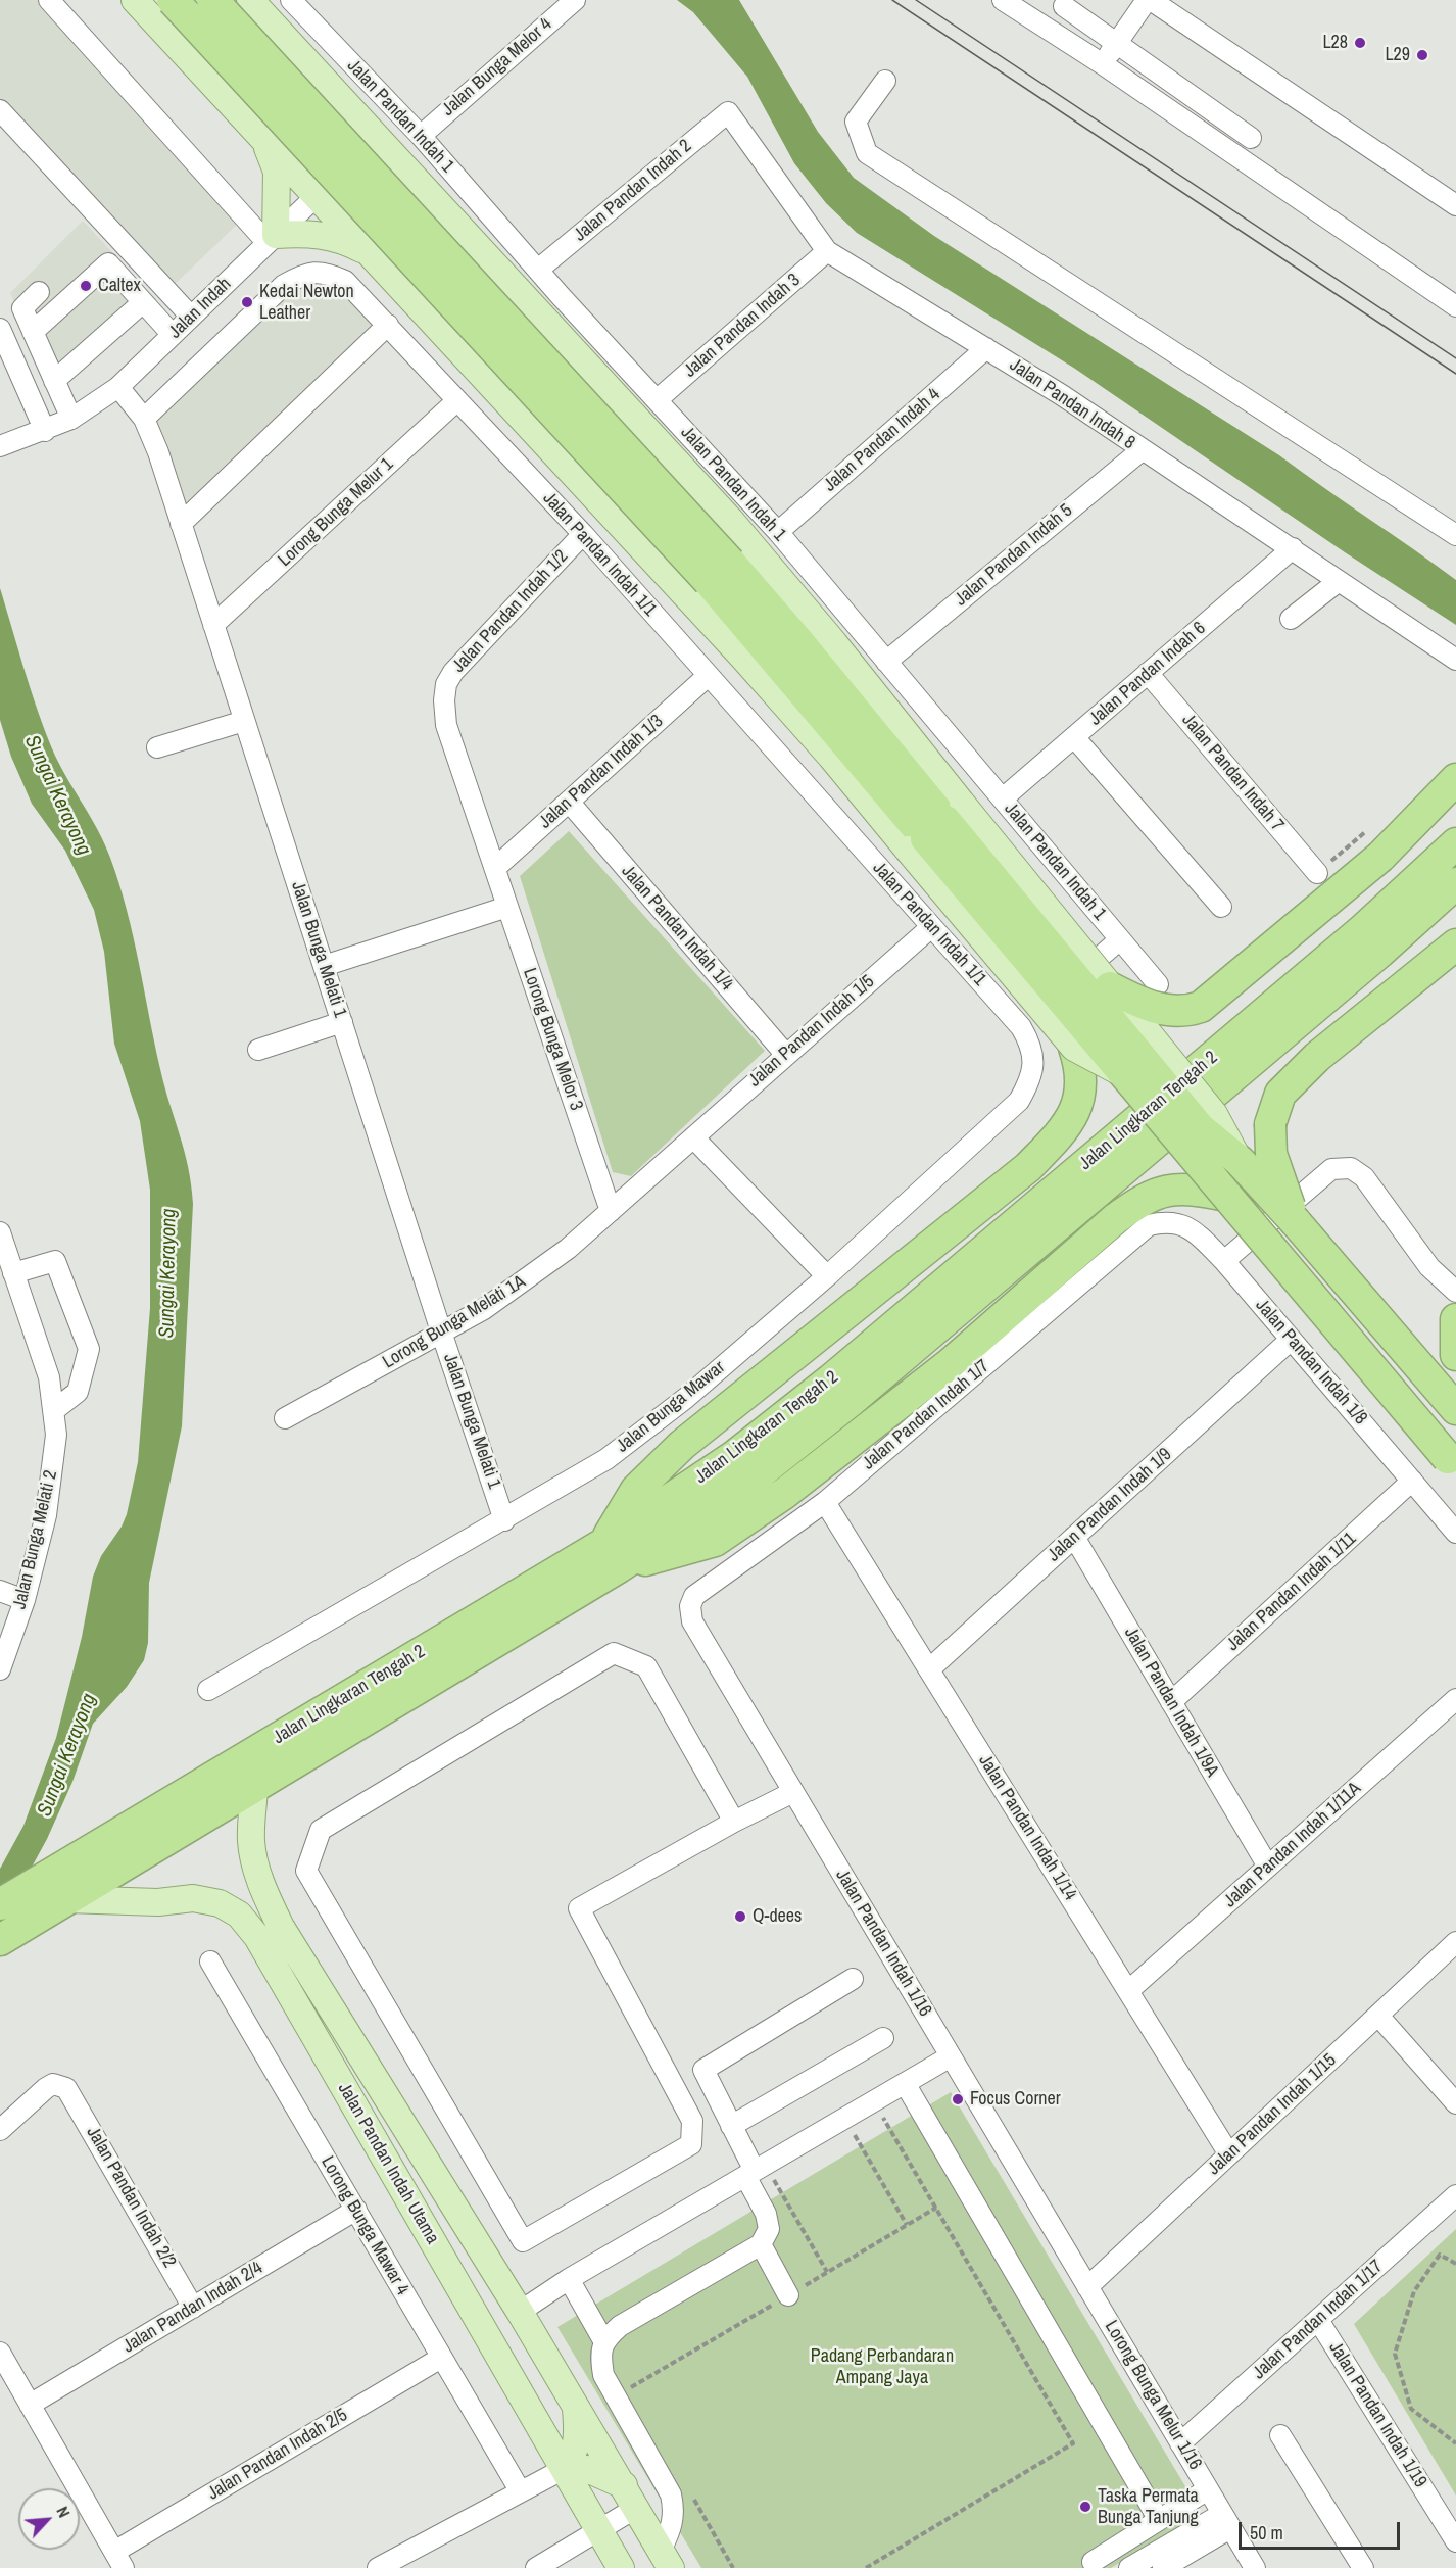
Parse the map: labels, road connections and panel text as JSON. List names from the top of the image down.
{
  "streets": {
    "highway": ["Jalan Lingkaran Tengah 2"],
    "main road": ["Jalan Pandan Indah Utama"],
    "street": [
      "Jalan Bunga Melor 4",
      "Jalan Pandan Indah 1",
      "Jalan Pandan Indah 2",
      "Jalan Indah",
      "Jalan Pandan Indah 3",
      "Jalan Pandan Indah 8",
      "Jalan Pandan Indah 4",
      "Lorong Bunga Melur 1",
      "Jalan Pandan Indah 1/1",
      "Jalan Pandan Indah 5",
      "Jalan Pandan Indah 1/2",
      "Jalan Pandan Indah 6",
      "Jalan Pandan Indah 1/3",
      "Jalan Pandan Indah 7",
      "Jalan Pandan Indah 1/4",
      "Jalan Bunga Melati 1",
      "Jalan Pandan Indah 1/5",
      "Lorong Bunga Melor 3",
      "Lorong Bunga Melati 1A",
      "Jalan Pandan Indah 1/8",
      "Jalan Bunga Mawar",
      "Jalan Pandan Indah 1/7",
      "Jalan Pandan Indah 1/9",
      "Jalan Bunga Melati 2",
      "Jalan Pandan Indah 1/11",
      "Jalan Pandan Indah 1/9A",
      "Jalan Pandan Indah 1/14",
      "Jalan Pandan Indah 1/11A",
      "Jalan Pandan Indah 1/16",
      "Jalan Pandan Indah 1/15",
      "Jalan Pandan Indah 2/2",
      "Lorong Bunga Mawar 4",
      "Jalan Pandan Indah 2/4",
      "Jalan Pandan Indah 1/17",
      "Lorong Bunga Melur 1/16",
      "Jalan Pandan Indah 1/19",
      "Jalan Pandan Indah 2/5"
    ]
  },
  "crossings": [
    ["Jalan Bunga Melor 4", "Jalan Pandan Indah 1"],
    ["Jalan Pandan Indah 1", "Jalan Pandan Indah 2"],
    ["Jalan Pandan Indah 1", "Jalan Pandan Indah 3"],
    ["Jalan Pandan Indah 1", "Jalan Pandan Indah 4"],
    ["Jalan Pandan Indah 1", "Jalan Pandan Indah 5"],
    ["Jalan Pandan Indah 1", "Jalan Pandan Indah 6"],
    ["Jalan Pandan Indah 2", "Jalan Pandan Indah 8"],
    ["Jalan Indah", "Jalan Bunga Melati 1"],
    ["Jalan Pandan Indah 3", "Jalan Pandan Indah 8"],
    ["Jalan Pandan Indah 8", "Jalan Pandan Indah 4"],
    ["Jalan Pandan Indah 8", "Jalan Pandan Indah 5"],
    ["Jalan Pandan Indah 8", "Jalan Pandan Indah 6"],
    ["Lorong Bunga Melur 1", "Jalan Pandan Indah 1/1"],
    ["Lorong Bunga Melur 1", "Jalan Bunga Melati 1"],
    ["Jalan Pandan Indah 1/1", "Jalan Pandan Indah 1/2"],
    ["Jalan Pandan Indah 1/1", "Jalan Pandan Indah 1/3"],
    ["Jalan Pandan Indah 1/1", "Jalan Bunga Melati 1"],
    ["Jalan Pandan Indah 1/1", "Jalan Pandan Indah 1/5"],
    ["Jalan Pandan Indah 1/1", "Jalan Bunga Mawar"],
    ["Jalan Pandan Indah 1/2", "Jalan Pandan Indah 1/3"],
    ["Jalan Pandan Indah 1/2", "Lorong Bunga Melor 3"],
    ["Jalan Pandan Indah 6", "Jalan Pandan Indah 7"],
    ["Jalan Pandan Indah 1/3", "Jalan Pandan Indah 1/4"],
    ["Jalan Pandan Indah 1/3", "Lorong Bunga Melor 3"],
    ["Jalan Pandan Indah 1/4", "Jalan Pandan Indah 1/5"],
    ["Jalan Bunga Melati 1", "Lorong Bunga Melati 1A"],
    ["Jalan Bunga Melati 1", "Jalan Bunga Mawar"],
    ["Jalan Pandan Indah 1/5", "Lorong Bunga Melati 1A"],
    ["Lorong Bunga Melor 3", "Lorong Bunga Melati 1A"],
    ["Jalan Lingkaran Tengah 2", "Jalan Pandan Indah Utama"],
    ["Jalan Pandan Indah 1/8", "Jalan Pandan Indah 1/7"],
    ["Jalan Pandan Indah 1/8", "Jalan Pandan Indah 1/9"],
    ["Jalan Pandan Indah 1/8", "Jalan Pandan Indah 1/11"],
    ["Jalan Pandan Indah 1/7", "Jalan Pandan Indah 1/14"],
    ["Jalan Pandan Indah 1/7", "Jalan Pandan Indah 1/16"],
    ["Jalan Pandan Indah 1/9", "Jalan Pandan Indah 1/9A"],
    ["Jalan Pandan Indah 1/9", "Jalan Pandan Indah 1/14"],
    ["Jalan Pandan Indah 1/11", "Jalan Pandan Indah 1/9A"],
    ["Jalan Pandan Indah 1/9A", "Jalan Pandan Indah 1/11A"],
    ["Jalan Pandan Indah 1/14", "Jalan Pandan Indah 1/11A"],
    ["Jalan Pandan Indah 1/14", "Jalan Pandan Indah 1/15"],
    ["Jalan Pandan Indah 1/16", "Jalan Pandan Indah 1/15"],
    ["Jalan Pandan Indah 1/16", "Lorong Bunga Melur 1/16"],
    ["Jalan Pandan Indah 1/15", "Lorong Bunga Melur 1/16"],
    ["Jalan Pandan Indah 2/2", "Jalan Pandan Indah 2/4"],
    ["Lorong Bunga Mawar 4", "Jalan Pandan Indah 2/4"],
    ["Lorong Bunga Mawar 4", "Jalan Pandan Indah 2/5"],
    ["Jalan Pandan Indah 1/17", "Lorong Bunga Melur 1/16"],
    ["Jalan Pandan Indah 1/17", "Jalan Pandan Indah 1/19"]
  ],
  "water": ["Sungai Kerayong"],
  "parks": ["Padang Perbandaran Ampang Jaya"],
  "places": [
    "L28",
    "L29",
    "Caltex",
    "Kedai Newton Leather",
    "Q-dees",
    "Focus Corner",
    "Taska Permata Bunga Tanjung"
  ],
  "scale_bar": "50 m",
  "north": "top right"
}
